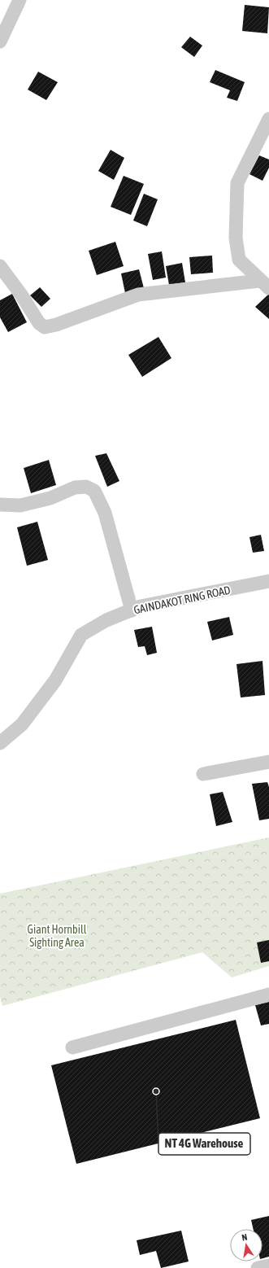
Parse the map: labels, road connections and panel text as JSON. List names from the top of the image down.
{
  "streets": {
    "street": ["GAINDAKOT RING ROAD"]
  },
  "parks": ["Giant Hornbill Sighting Area"],
  "places": ["NT 4G Warehouse"],
  "north": "top"
}
